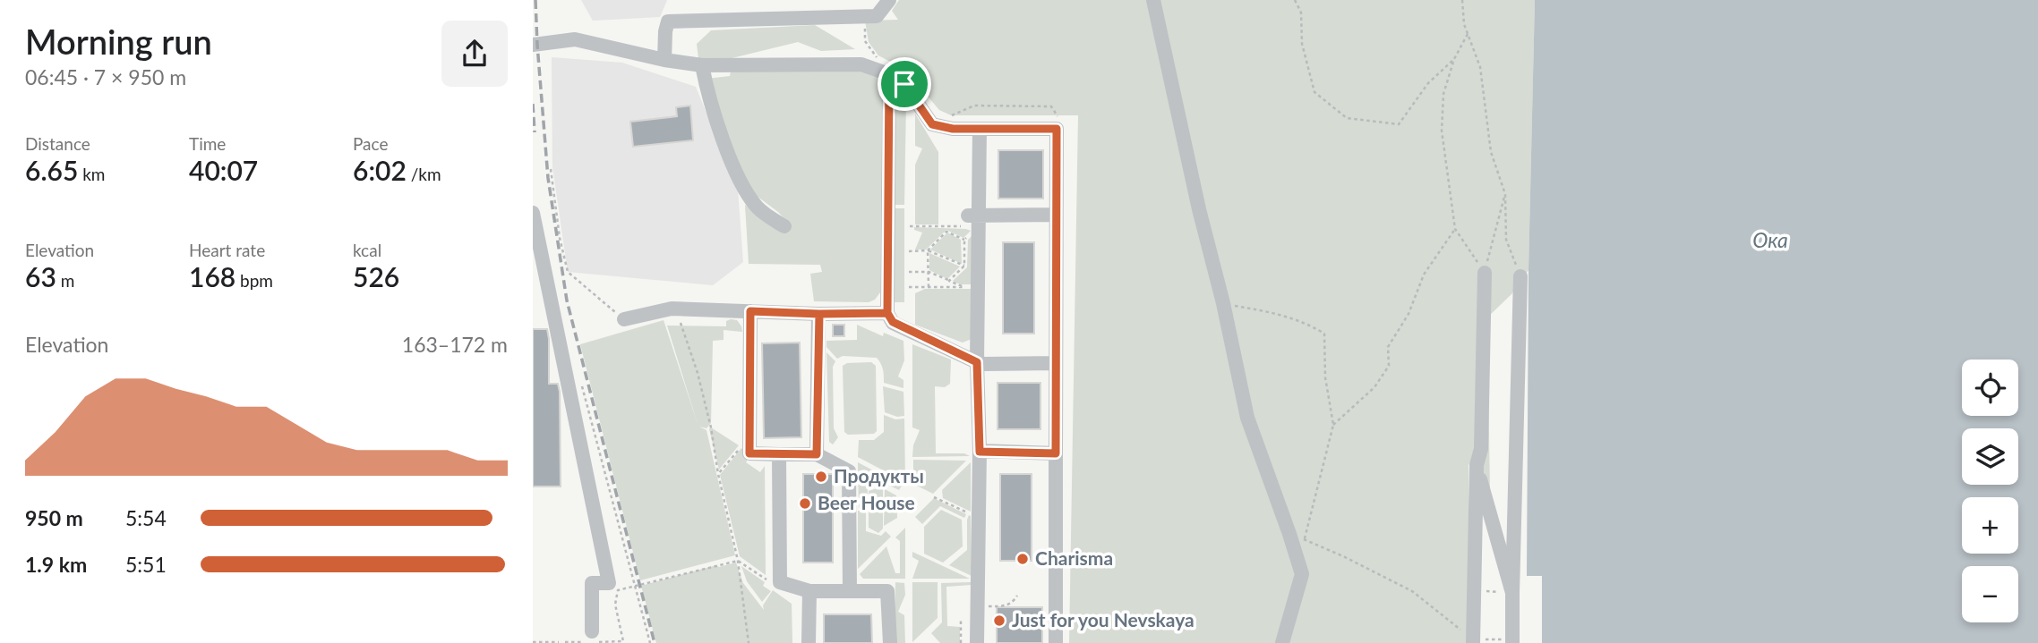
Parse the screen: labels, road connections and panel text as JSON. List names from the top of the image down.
{
  "water": ["Ока"],
  "places": [
    "Продукты",
    "Beer House",
    "Charisma",
    "Just for you Nevskaya"
  ],
  "page": {
    "heading": ["Morning run", "06:45 · 7 × 950 m"],
    "stats": [
      ["Distance", "6.65 km"],
      ["Time", "40:07"],
      ["Pace", "6:02 /km"],
      ["Elevation", "63 m"],
      ["Heart rate", "168 bpm"],
      ["kcal", "526"]
    ],
    "chart": ["Elevation", "163–172 m"],
    "map_buttons": ["+", "−"],
    "list": [
      {
        "name": "950 m",
        "note": "5:54"
      },
      {
        "name": "1.9 km",
        "note": "5:51"
      }
    ]
  }
}
